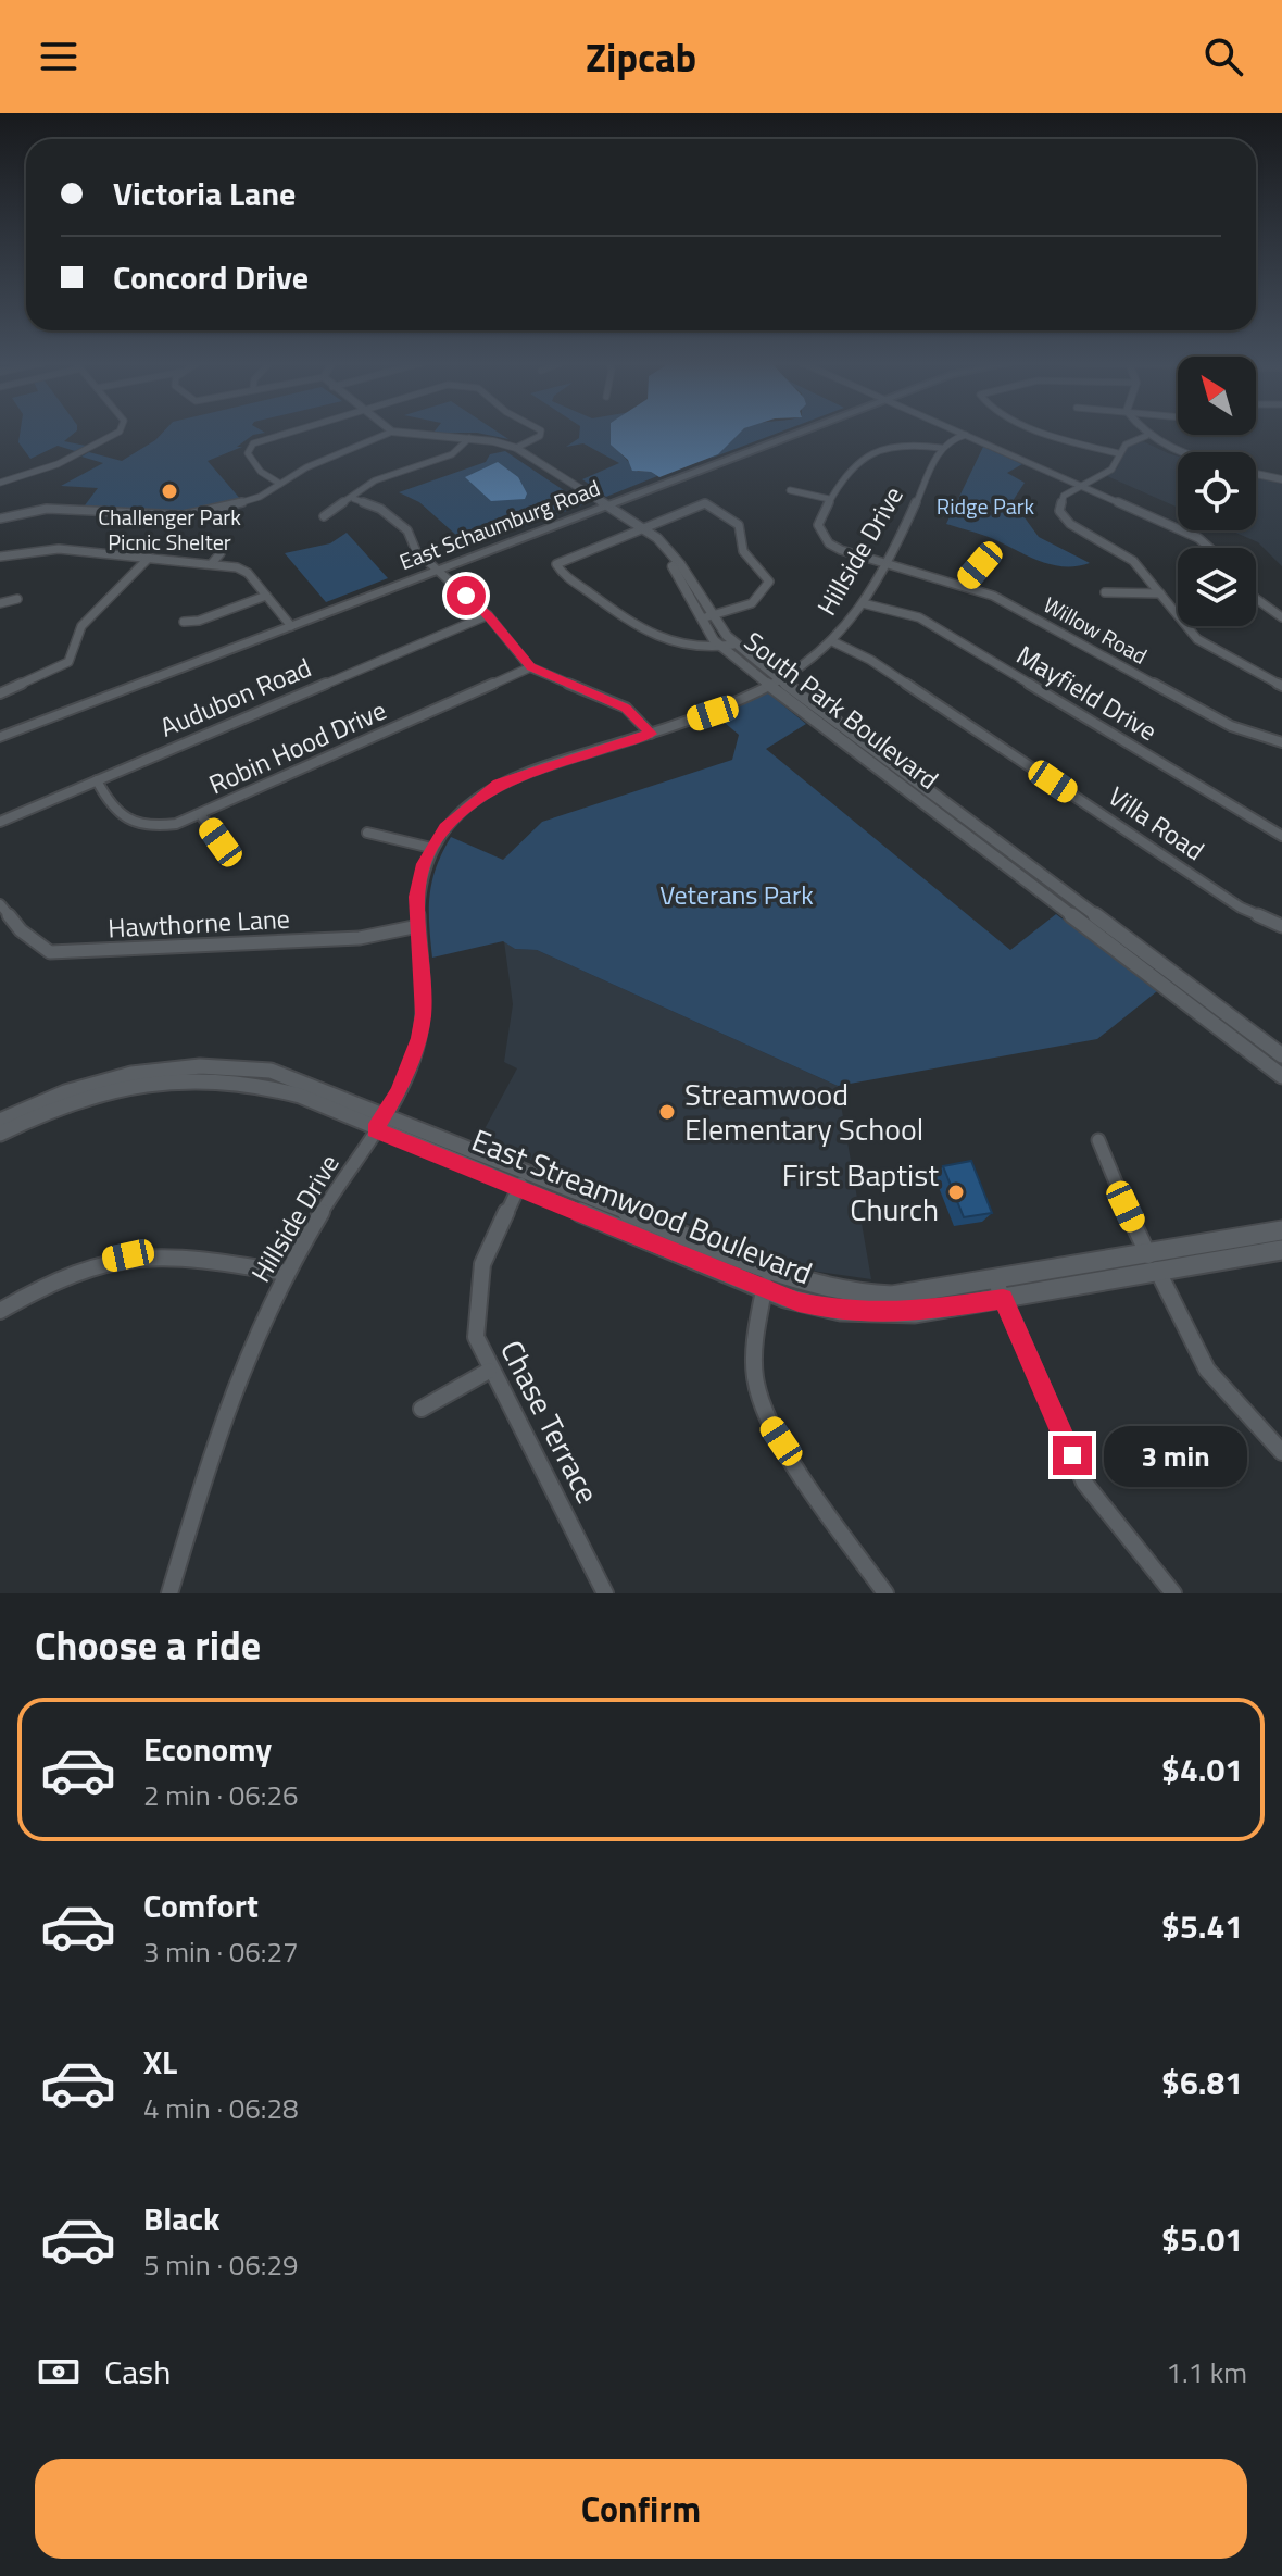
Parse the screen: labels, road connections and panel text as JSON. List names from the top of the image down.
{
  "streets": {
    "main road": ["East Schaumburg Road"],
    "street": [
      "Hillside Drive",
      "Willow Road",
      "Mayfield Drive",
      "Audubon Road",
      "South Park Boulevard",
      "Robin Hood Drive",
      "Villa Road",
      "Hawthorne Lane",
      "East Streamwood Boulevard",
      "Chase Terrace"
    ]
  },
  "crossings": [
    ["East Schaumburg Road", "South Park Boulevard"],
    ["Hillside Drive", "Willow Road"],
    ["Hillside Drive", "Mayfield Drive"],
    ["Hillside Drive", "South Park Boulevard"],
    ["Hillside Drive", "Villa Road"],
    ["Hillside Drive", "Hawthorne Lane"],
    ["Hillside Drive", "East Streamwood Boulevard"],
    ["Audubon Road", "Robin Hood Drive"],
    ["East Streamwood Boulevard", "Chase Terrace"]
  ],
  "parks": ["Ridge Park", "Veterans Park"],
  "places": ["Challenger Park Picnic Shelter", "Streamwood Elementary School", "First Baptist Church"],
  "north": "top left",
  "page": {
    "header": "Zipcab",
    "banner": ["Victoria Lane", "Concord Drive"],
    "bubble": "3 min",
    "heading": "Choose a ride",
    "list": [
      {
        "name": "Economy",
        "note": "2 min · 06:26",
        "value": "$4.01"
      },
      {
        "name": "Comfort",
        "note": "3 min · 06:27",
        "value": "$5.41"
      },
      {
        "name": "XL",
        "note": "4 min · 06:28",
        "value": "$6.81"
      },
      {
        "name": "Black",
        "note": "5 min · 06:29",
        "value": "$5.01"
      }
    ],
    "pay": ["Cash", "1.1 km"],
    "buttons": "Confirm"
  }
}
